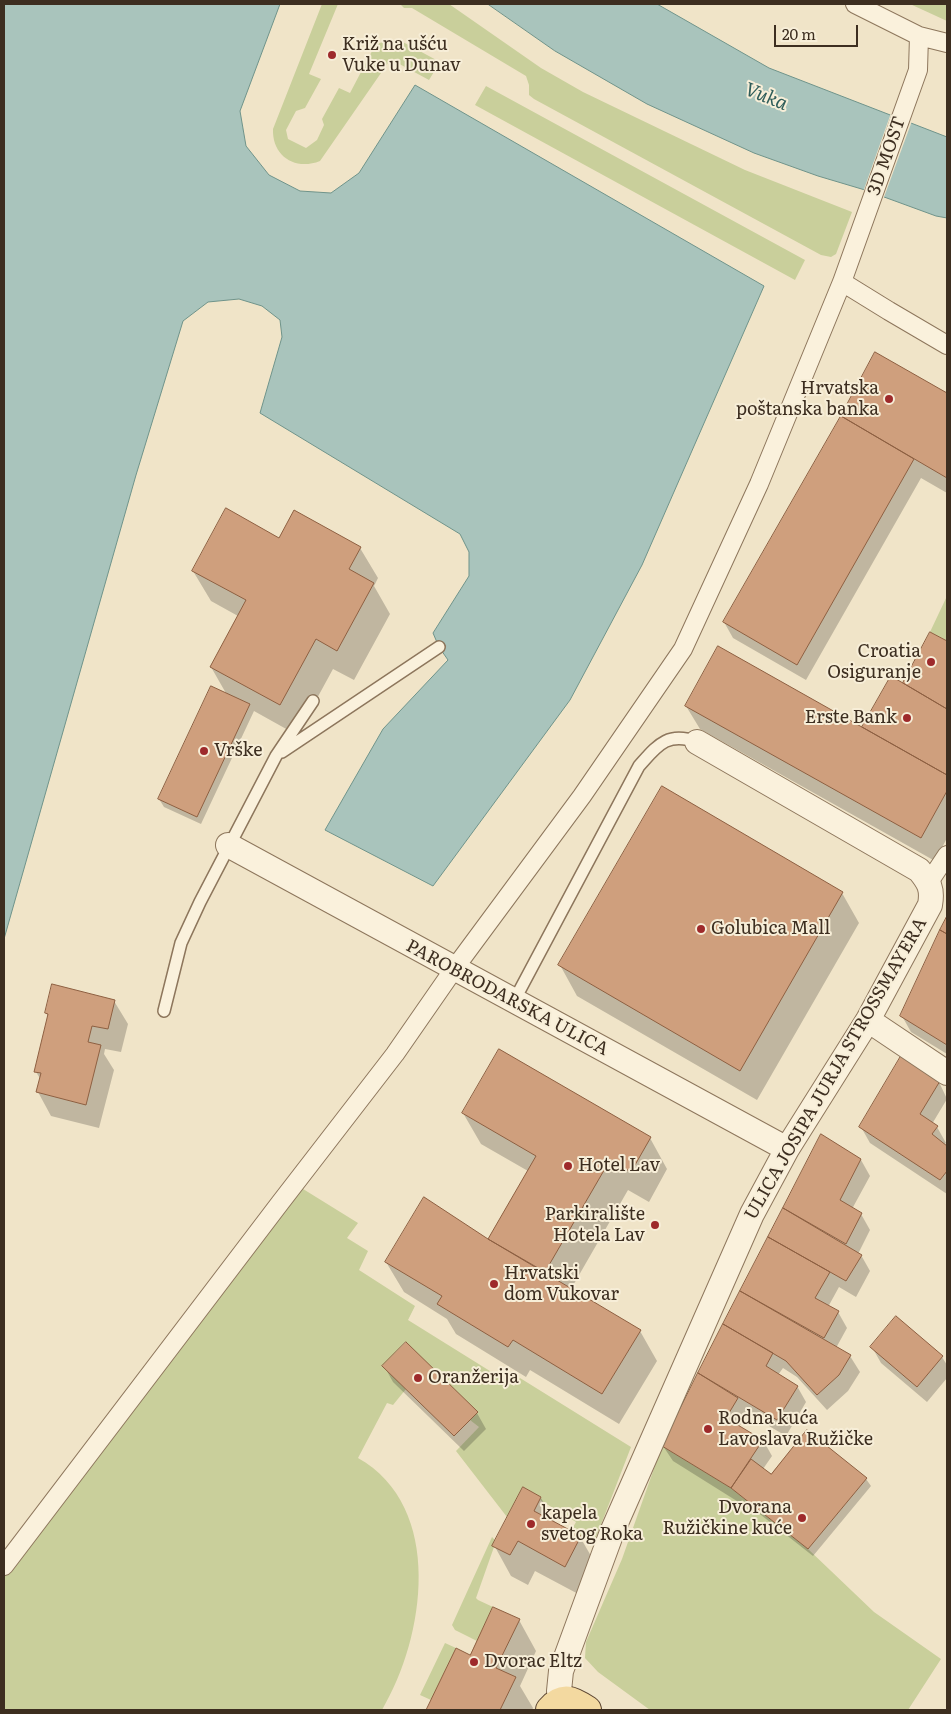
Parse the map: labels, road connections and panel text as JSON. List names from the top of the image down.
{
  "streets": {
    "street": ["3D MOST", "PAROBRODARSKA ULICA", "ULICA JOSIPA JURJA STROSSMAYERA"]
  },
  "crossings": [
    ["3D MOST", "PAROBRODARSKA ULICA"],
    ["PAROBRODARSKA ULICA", "ULICA JOSIPA JURJA STROSSMAYERA"]
  ],
  "water": ["Vuka"],
  "places": [
    "Križ na ušću Vuke u Dunav",
    "Hrvatska poštanska banka",
    "Croatia Osiguranje",
    "Erste Bank",
    "Vrške",
    "Golubica Mall",
    "Hotel Lav",
    "Parkiralište Hotela Lav",
    "Hrvatski dom Vukovar",
    "Oranžerija",
    "Rodna kuća Lavoslava Ružičke",
    "Dvorana Ružičkine kuće",
    "kapela svetog Roka",
    "Dvorac Eltz"
  ],
  "scale_bar": "20 m"
}
